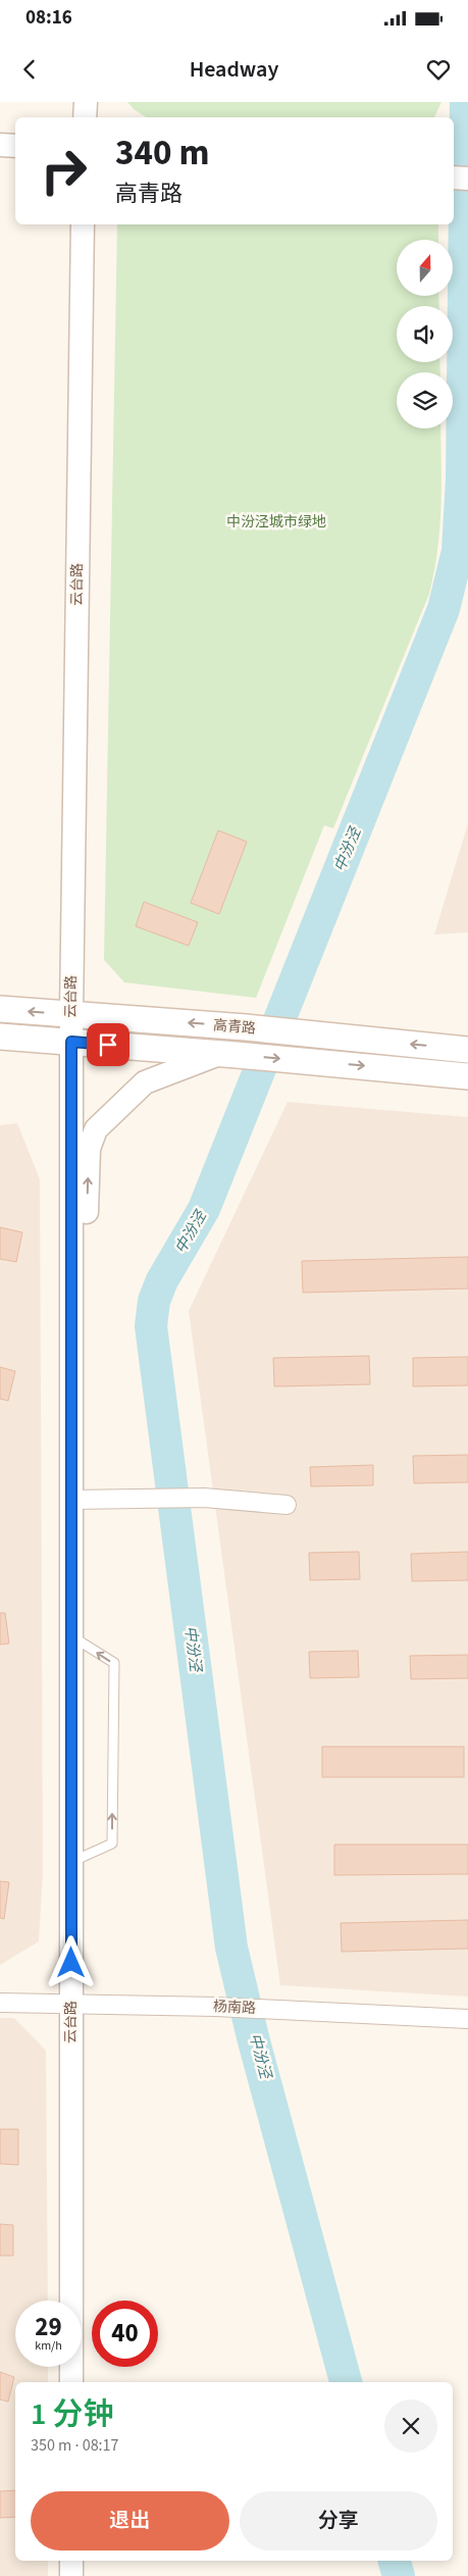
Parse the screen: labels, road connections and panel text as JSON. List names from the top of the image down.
{
  "streets": {
    "main road": ["高青路"],
    "street": ["云台路", "杨南路"]
  },
  "crossings": [
    ["云台路", "高青路"],
    ["云台路", "杨南路"]
  ],
  "water": ["中汾泾"],
  "parks": ["中汾泾城市绿地"],
  "north": "top",
  "page": {
    "status": "08:16",
    "header": "Headway",
    "turn": ["340 m", "高青路"],
    "speed": "29 km/h",
    "limit": "40",
    "heading": ["1 分钟", "350 m · 08:17"],
    "buttons": ["退出", "分享"]
  }
}
